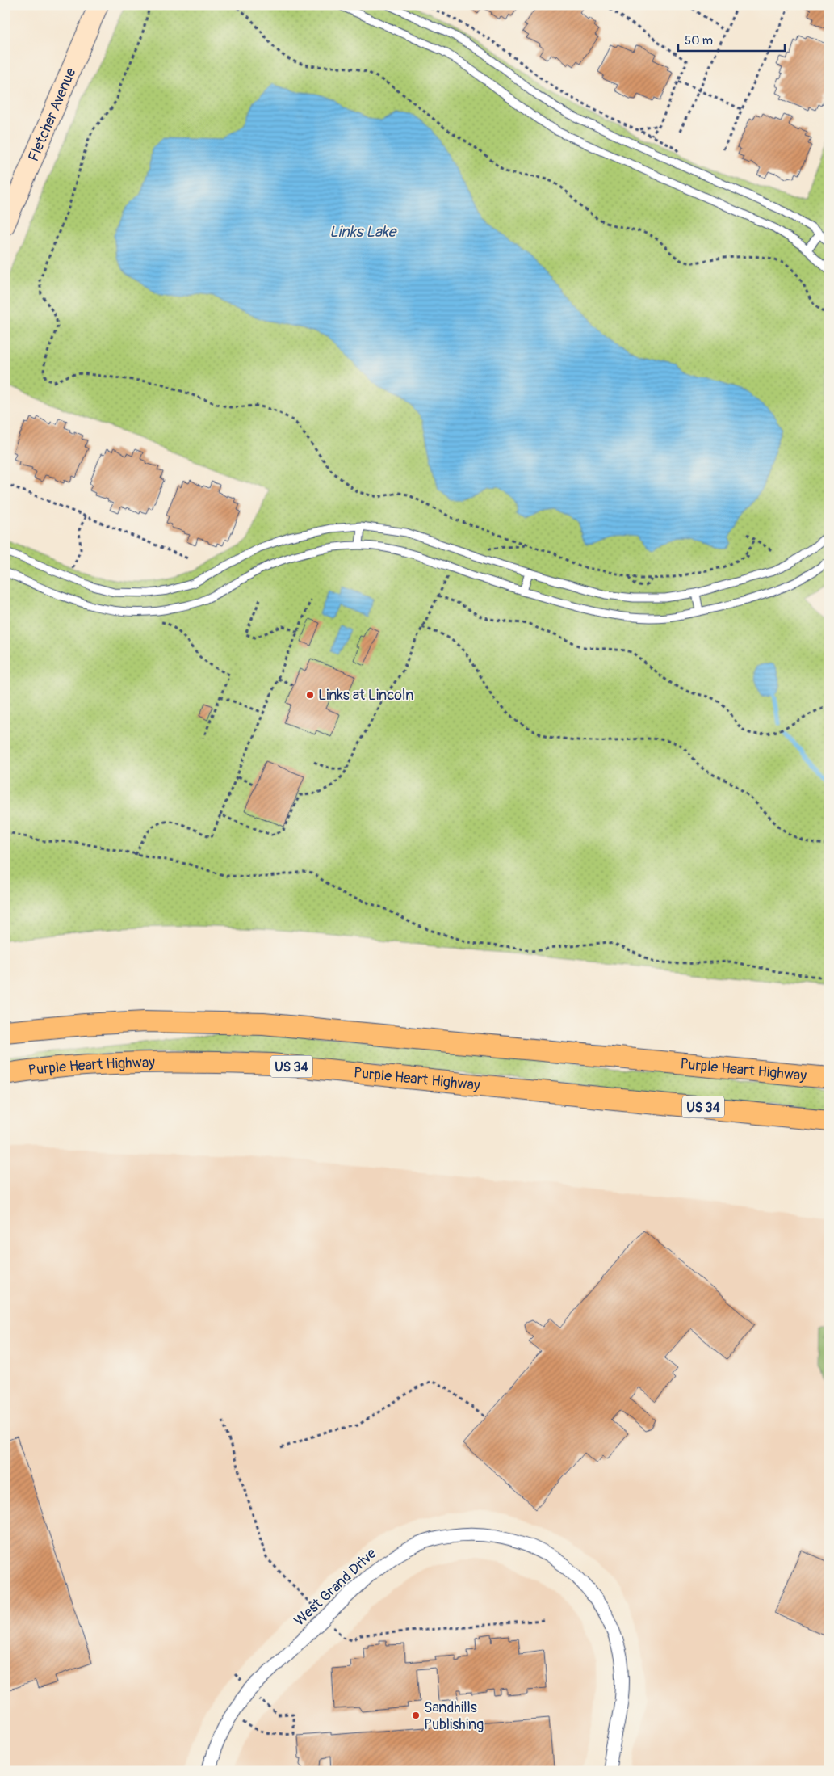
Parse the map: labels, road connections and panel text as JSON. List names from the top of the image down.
{
  "streets": {
    "main road": ["Purple Heart Highway", "US 34"],
    "street": ["Fletcher Avenue", "West Grand Drive"]
  },
  "water": ["Links Lake"],
  "places": ["Links at Lincoln", "Sandhills Publishing"],
  "scale_bar": "50 m"
}
